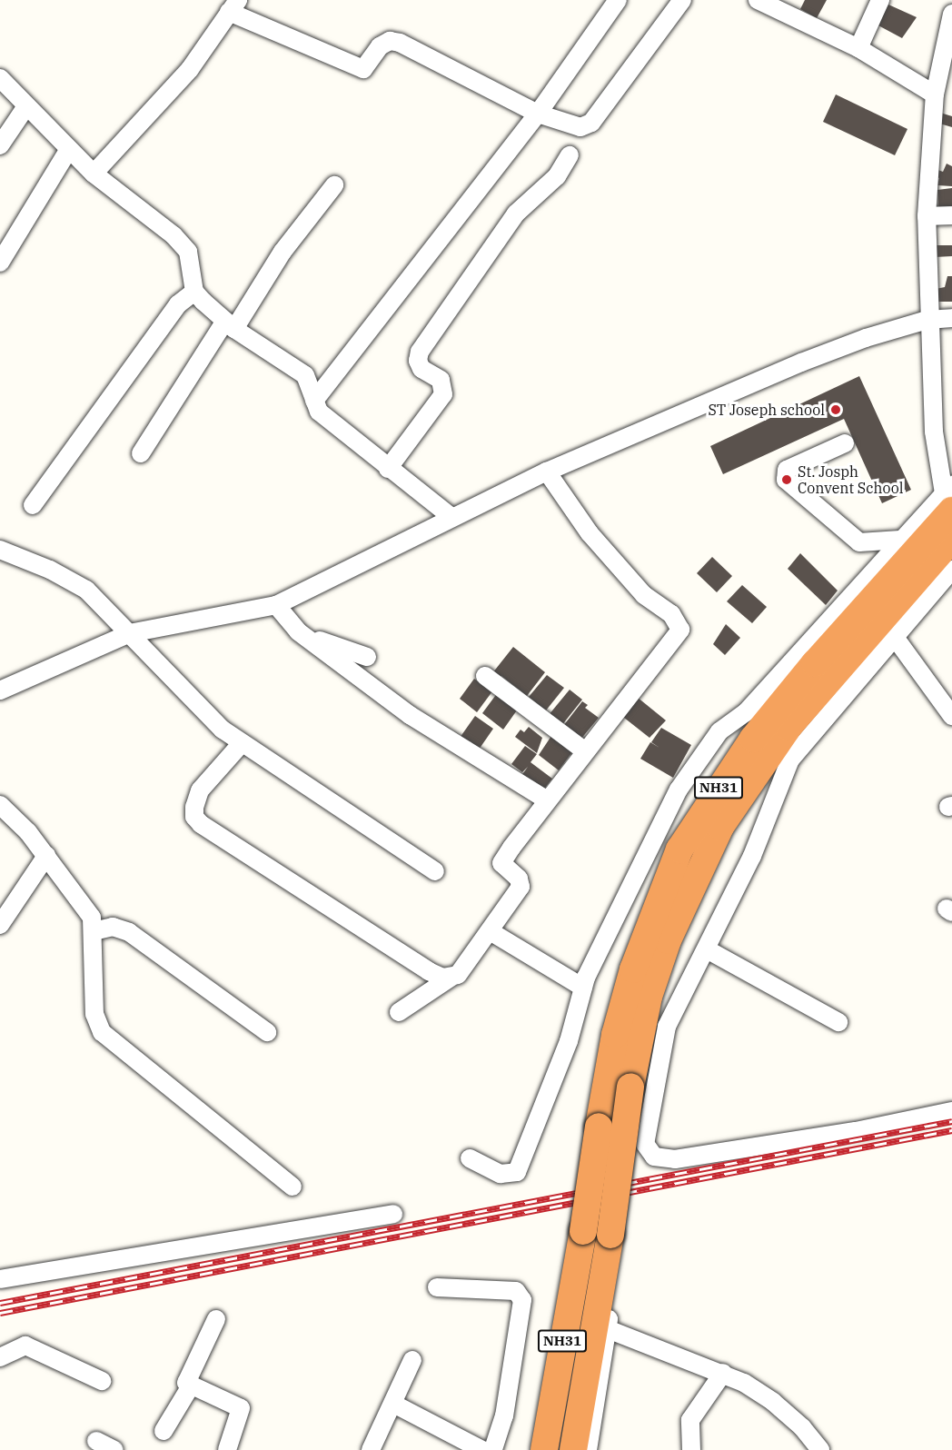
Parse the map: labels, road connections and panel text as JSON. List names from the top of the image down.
{
  "streets": {
    "highway": ["NH31"]
  },
  "places": ["ST Joseph school", "St. Josph Convent School"]
}
